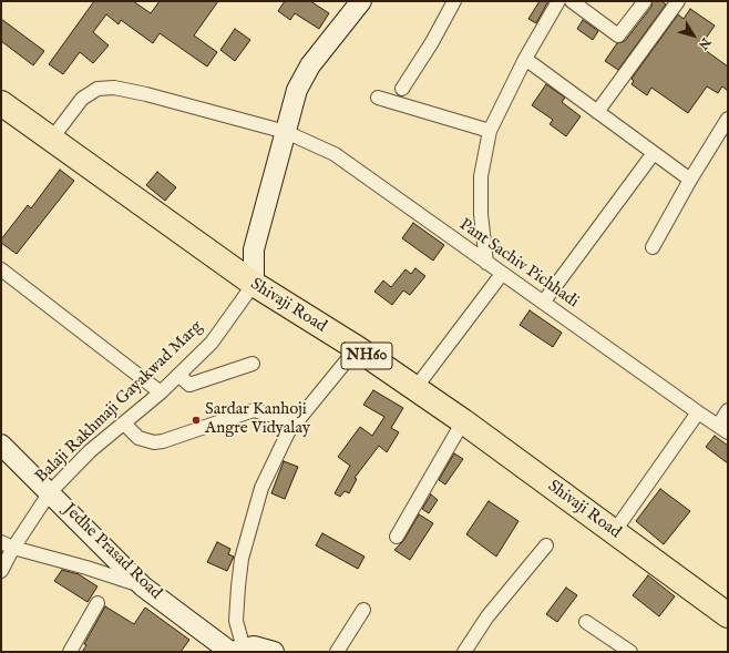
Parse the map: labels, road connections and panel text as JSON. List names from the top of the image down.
{
  "streets": {
    "highway": ["Shivaji Road", "NH60"],
    "street": ["Pant Sachiv Pichhadi", "Balaji Rakhmaji Gayakwad Marg", "Jedhe Prasad Road"]
  },
  "crossings": [
    ["Pant Sachiv Pichhadi", "Shivaji Road"],
    ["Shivaji Road", "Balaji Rakhmaji Gayakwad Marg"],
    ["Balaji Rakhmaji Gayakwad Marg", "Jedhe Prasad Road"]
  ],
  "places": ["Sardar Kanhoji Angre Vidyalay"],
  "north": "bottom right"
}
